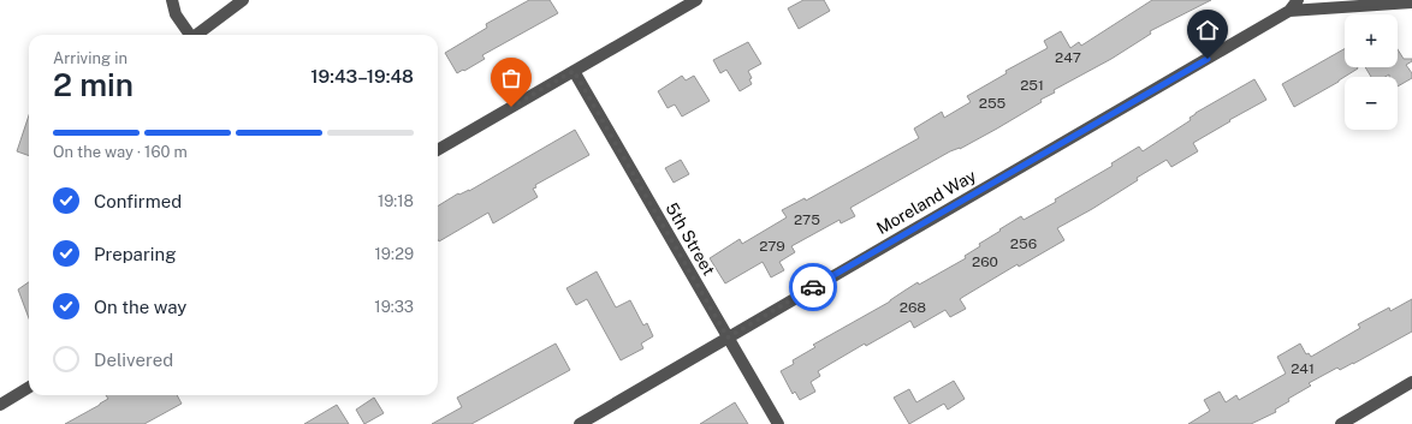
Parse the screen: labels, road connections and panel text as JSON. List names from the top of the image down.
{
  "streets": {
    "street": ["Moreland Way", "5th Street"]
  },
  "crossings": [
    ["Moreland Way", "5th Street"]
  ],
  "house_numbers": [
    "247",
    "251",
    "255",
    "275",
    "256",
    "279",
    "260",
    "268",
    "241"
  ],
  "page": {
    "map_buttons": ["+", "−"],
    "heading": ["2 min", "Arriving in", "19:43–19:48"],
    "bar": "On the way · 160 m",
    "list": [
      ["Confirmed", "19:18"],
      ["Preparing", "19:29"],
      ["On the way", "19:33"],
      "Delivered"
    ]
  }
}
